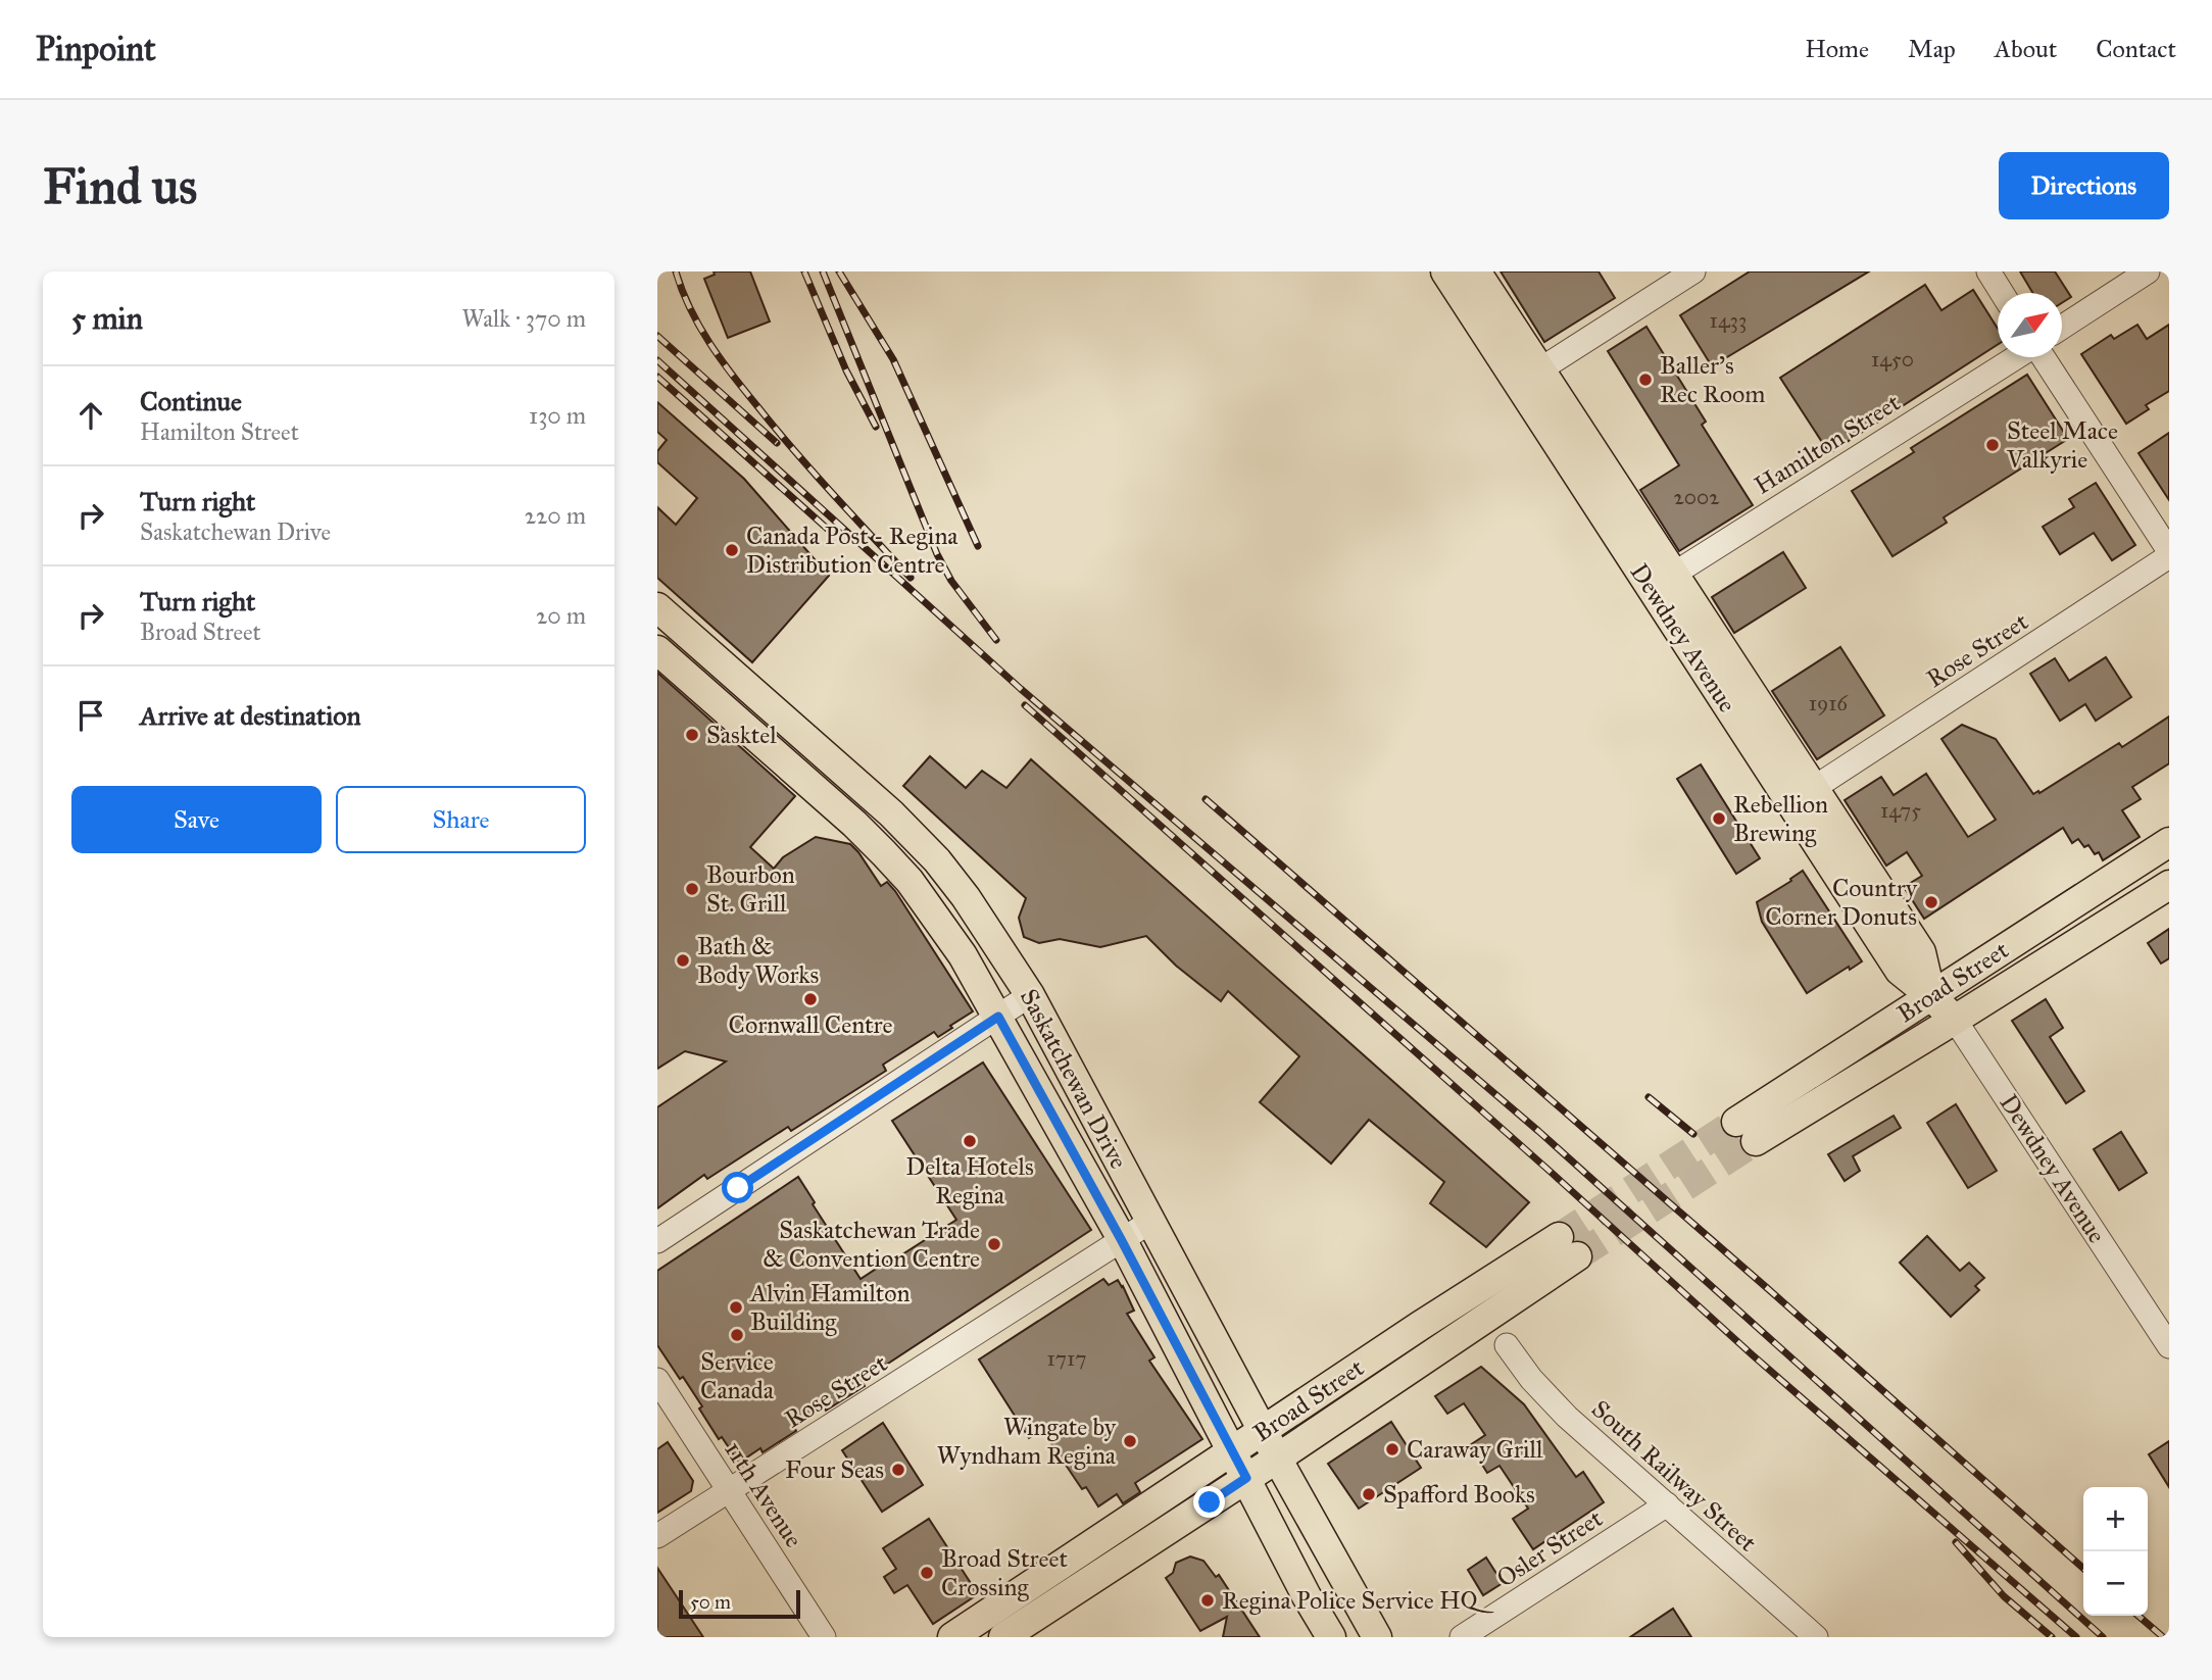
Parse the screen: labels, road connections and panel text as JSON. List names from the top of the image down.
{
  "streets": {
    "main road": ["Dewdney Avenue", "Broad Street", "Saskatchewan Drive"],
    "street": [
      "Hamilton Street",
      "Rose Street",
      "South Railway Street",
      "11th Avenue",
      "Osler Street"
    ]
  },
  "crossings": [
    ["Hamilton Street", "Dewdney Avenue"],
    ["Dewdney Avenue", "Rose Street"],
    ["Dewdney Avenue", "Broad Street"],
    ["Rose Street", "Saskatchewan Drive"],
    ["Rose Street", "11th Avenue"],
    ["Broad Street", "Saskatchewan Drive"],
    ["South Railway Street", "Osler Street"]
  ],
  "places": [
    "Baller's Rec Room",
    "Steel Mace Valkyrie",
    "Canada Post - Regina Distribution Centre",
    "Sasktel",
    "Rebellion Brewing",
    "Bourbon St. Grill",
    "Country Corner Donuts",
    "Bath & Body Works",
    "Cornwall Centre",
    "Delta Hotels Regina",
    "Saskatchewan Trade & Convention Centre",
    "Alvin Hamilton Building",
    "Service Canada",
    "Wingate by Wyndham Regina",
    "Caraway Grill",
    "Four Seas",
    "Spafford Books",
    "Broad Street Crossing",
    "Regina Police Service HQ"
  ],
  "house_numbers": [
    "1433",
    "1450",
    "2002",
    "1916",
    "1475",
    "1717"
  ],
  "scale_bar": "50 m",
  "north": "top right",
  "page": {
    "header": "Pinpoint",
    "nav": [
      "Home",
      "Map",
      "About",
      "Contact"
    ],
    "buttons": [
      "Directions",
      ["Save", "Share"]
    ],
    "title": "Find us",
    "heading": ["5 min", "Walk · 370 m"],
    "list": [
      ["Continue", "Hamilton Street", "130 m"],
      ["Turn right", "Saskatchewan Drive", "220 m"],
      ["Turn right", "Broad Street", "20 m"],
      "Arrive at destination"
    ],
    "map_buttons": ["+", "−"],
    "scale": "50 m"
  }
}
